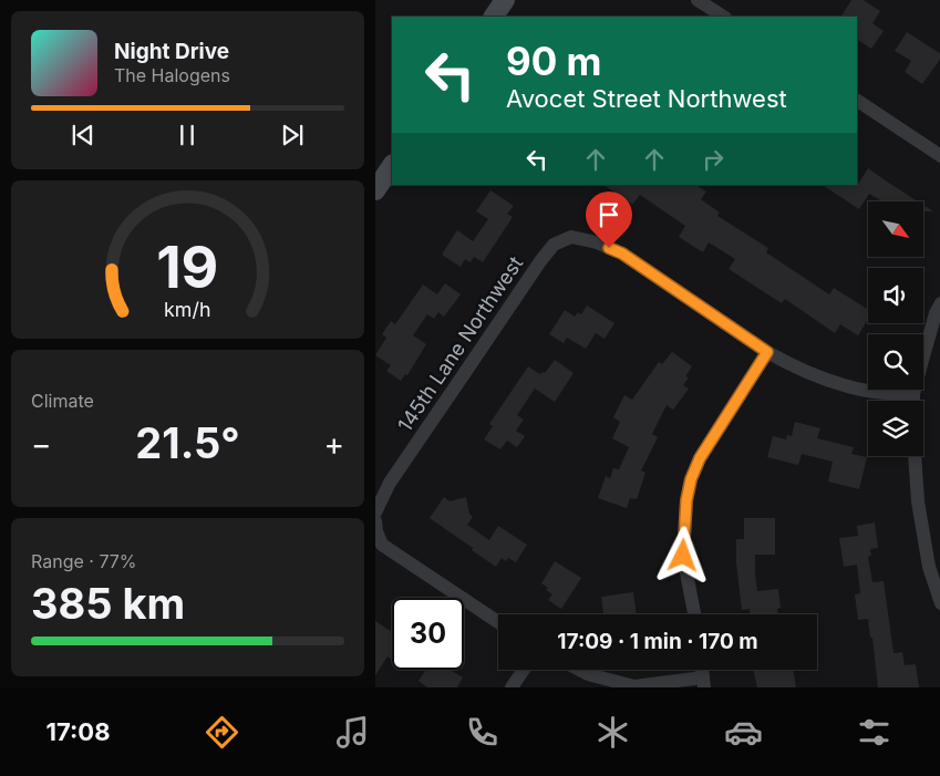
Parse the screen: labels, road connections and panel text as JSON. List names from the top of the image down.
{
  "streets": {
    "street": ["145th Lane Northwest"]
  },
  "north": "bottom right",
  "page": {
    "turn": ["90 m", "Avocet Street Northwest"],
    "song": ["Night Drive", "The Halogens"],
    "tile": [
      "Climate",
      ["Range · 77%", "385 km"]
    ],
    "heat": ["−", "21.5°", "+"],
    "limit": "30",
    "trip": "17:09 · 1 min · 170 m",
    "tabs": "17:08",
    "gauge": ["19", "km/h"]
  }
}
